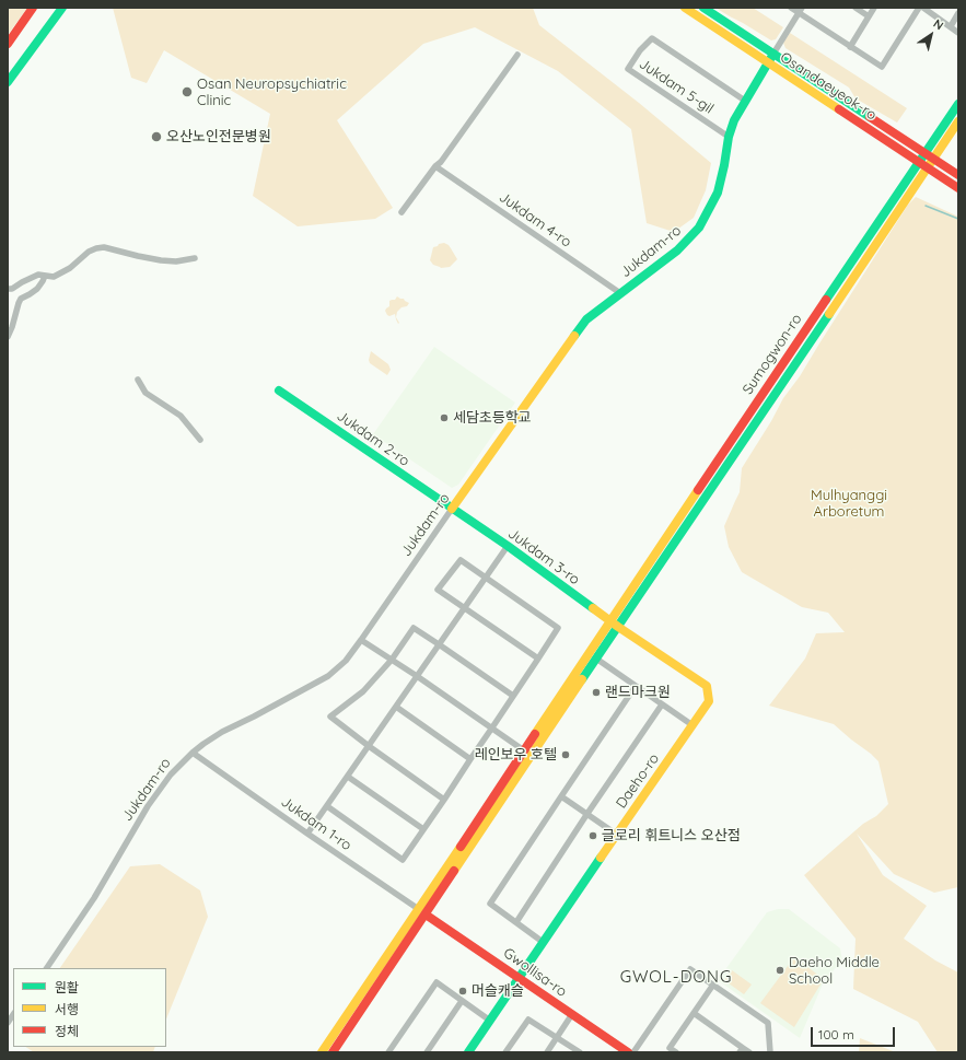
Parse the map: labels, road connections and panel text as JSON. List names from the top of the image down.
{
  "streets": {
    "street": [
      "Jukdam 5-gil",
      "Osandaeyeok-ro",
      "Jukdam 4-ro",
      "Jukdam-ro",
      "Sumogwon-ro",
      "Jukdam 2-ro",
      "Jukdam 3-ro",
      "Daeho-ro",
      "Jukdam 1-ro",
      "Gwollisa-ro"
    ]
  },
  "crossings": [
    ["Jukdam 5-gil", "Jukdam-ro"],
    ["Osandaeyeok-ro", "Jukdam-ro"],
    ["Osandaeyeok-ro", "Sumogwon-ro"],
    ["Jukdam 4-ro", "Jukdam-ro"],
    ["Jukdam-ro", "Jukdam 2-ro"],
    ["Jukdam-ro", "Jukdam 3-ro"],
    ["Jukdam-ro", "Jukdam 1-ro"],
    ["Sumogwon-ro", "Jukdam 3-ro"],
    ["Sumogwon-ro", "Daeho-ro"],
    ["Jukdam 2-ro", "Jukdam 3-ro"],
    ["Jukdam 3-ro", "Daeho-ro"],
    ["Daeho-ro", "Gwollisa-ro"],
    ["Jukdam 1-ro", "Gwollisa-ro"]
  ],
  "districts": ["GWOL-DONG"],
  "parks": ["Mulhyanggi Arboretum"],
  "places": [
    "Osan Neuropsychiatric Clinic",
    "오산노인전문병원",
    "세담초등학교",
    "랜드마크원",
    "레인보우 호텔",
    "글로리 휘트니스 오산점",
    "Daeho Middle School",
    "머슬캐슬"
  ],
  "legend": ["원활", "서행", "정체"],
  "scale_bar": "100 m",
  "north": "top right"
}
